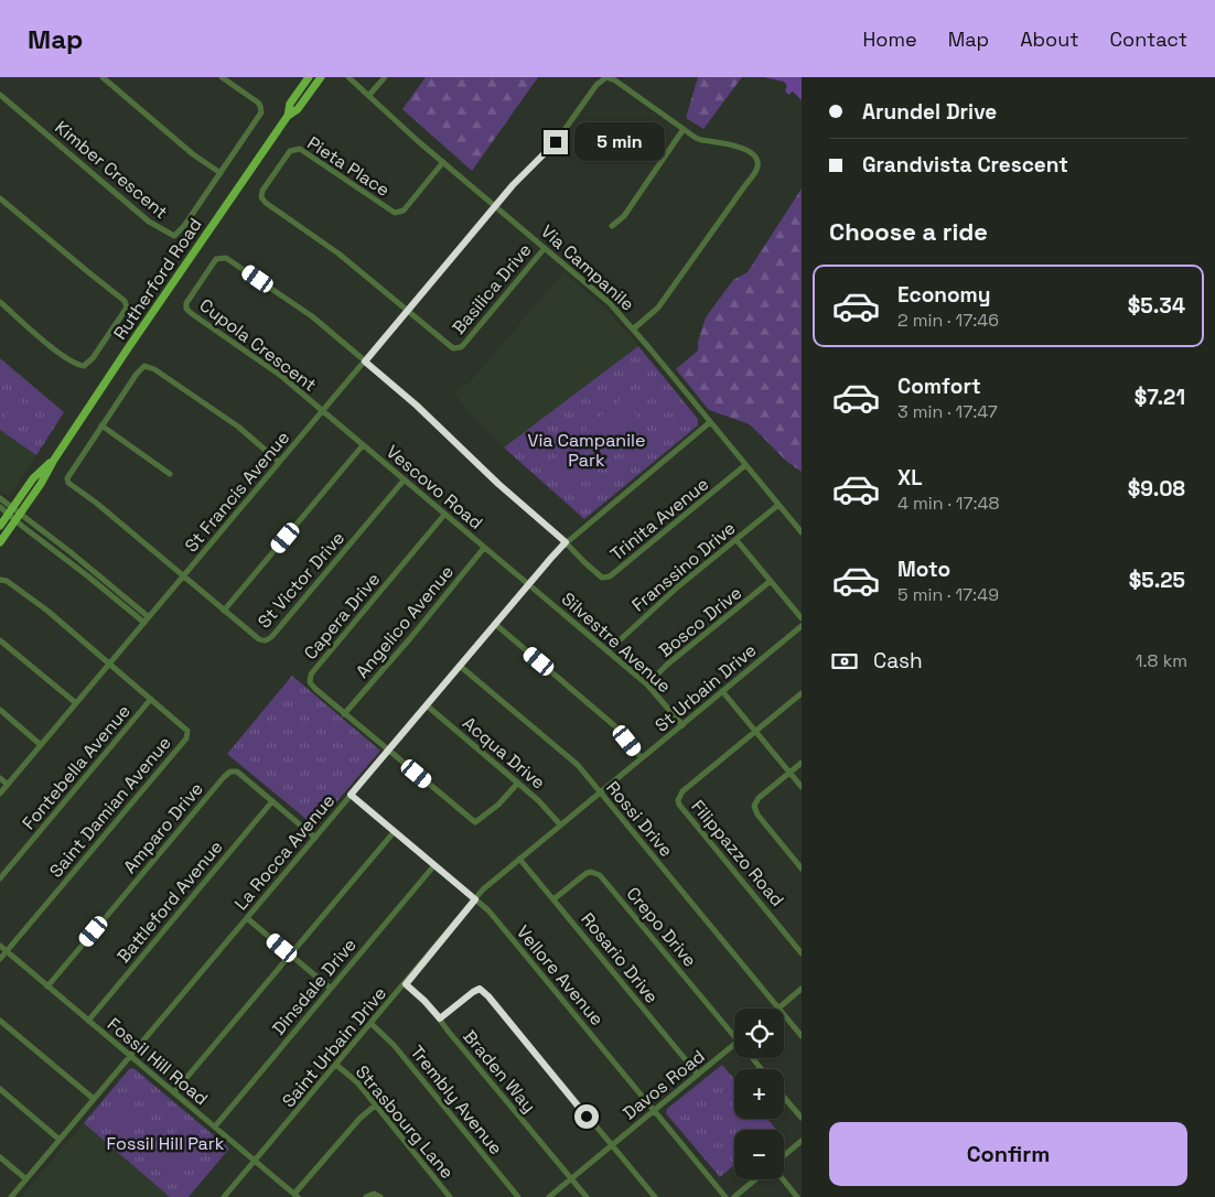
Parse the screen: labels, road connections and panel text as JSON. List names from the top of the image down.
{
  "streets": {
    "main road": ["Rutherford Road"],
    "street": [
      "Pieta Place",
      "Kimber Crescent",
      "Via Campanile",
      "Basilica Drive",
      "Cupola Crescent",
      "Vescovo Road",
      "St Francis Avenue",
      "Trinita Avenue",
      "Franssino Drive",
      "St Victor Drive",
      "Capera Drive",
      "Angelico Avenue",
      "Bosco Drive",
      "Silvestre Avenue",
      "St Urbain Drive",
      "Acqua Drive",
      "Fontebella Avenue",
      "Saint Damian Avenue",
      "Rossi Drive",
      "Amparo Drive",
      "La Rocca Avenue",
      "Filippazzo Road",
      "Battleford Avenue",
      "Crepo Drive",
      "Rosario Drive",
      "Vellore Avenue",
      "Dinsdale Drive",
      "Saint Urbain Drive",
      "Fossil Hill Road",
      "Braden Way",
      "Davos Road",
      "Trembly Avenue",
      "Strasbourg Lane"
    ]
  },
  "crossings": [
    ["Pieta Place", "Via Campanile"],
    ["Pieta Place", "Basilica Drive"],
    ["Pieta Place", "St Francis Avenue"],
    ["Via Campanile", "Basilica Drive"],
    ["Via Campanile", "St Francis Avenue"],
    ["Via Campanile", "Trinita Avenue"],
    ["Via Campanile", "Franssino Drive"],
    ["Via Campanile", "La Rocca Avenue"],
    ["Basilica Drive", "St Francis Avenue"],
    ["Cupola Crescent", "Vescovo Road"],
    ["Cupola Crescent", "St Francis Avenue"],
    ["Cupola Crescent", "Trinita Avenue"],
    ["Vescovo Road", "St Francis Avenue"],
    ["Vescovo Road", "St Victor Drive"],
    ["Vescovo Road", "Capera Drive"],
    ["Vescovo Road", "Angelico Avenue"],
    ["Vescovo Road", "Silvestre Avenue"],
    ["Vescovo Road", "La Rocca Avenue"],
    ["St Francis Avenue", "Trinita Avenue"],
    ["St Francis Avenue", "St Victor Drive"],
    ["St Francis Avenue", "Saint Damian Avenue"],
    ["Trinita Avenue", "La Rocca Avenue"],
    ["Franssino Drive", "Silvestre Avenue"],
    ["Capera Drive", "Angelico Avenue"],
    ["Capera Drive", "Acqua Drive"],
    ["Capera Drive", "La Rocca Avenue"],
    ["Bosco Drive", "Silvestre Avenue"],
    ["Silvestre Avenue", "St Urbain Drive"],
    ["Silvestre Avenue", "La Rocca Avenue"],
    ["St Urbain Drive", "Acqua Drive"],
    ["St Urbain Drive", "Rossi Drive"],
    ["St Urbain Drive", "Rosario Drive"],
    ["St Urbain Drive", "Vellore Avenue"],
    ["St Urbain Drive", "Saint Urbain Drive"],
    ["Acqua Drive", "La Rocca Avenue"],
    ["Fontebella Avenue", "Saint Damian Avenue"],
    ["Saint Damian Avenue", "Fossil Hill Road"],
    ["Rossi Drive", "La Rocca Avenue"],
    ["Amparo Drive", "La Rocca Avenue"],
    ["Amparo Drive", "Battleford Avenue"],
    ["Amparo Drive", "Fossil Hill Road"],
    ["La Rocca Avenue", "Vellore Avenue"],
    ["La Rocca Avenue", "Fossil Hill Road"],
    ["Battleford Avenue", "Fossil Hill Road"],
    ["Crepo Drive", "Rosario Drive"],
    ["Rosario Drive", "Davos Road"],
    ["Vellore Avenue", "Dinsdale Drive"],
    ["Vellore Avenue", "Saint Urbain Drive"],
    ["Vellore Avenue", "Davos Road"],
    ["Dinsdale Drive", "Fossil Hill Road"],
    ["Saint Urbain Drive", "Fossil Hill Road"],
    ["Saint Urbain Drive", "Braden Way"],
    ["Saint Urbain Drive", "Trembly Avenue"],
    ["Saint Urbain Drive", "Strasbourg Lane"],
    ["Braden Way", "Davos Road"]
  ],
  "parks": ["Via Campanile Park", "Fossil Hill Park"],
  "page": {
    "header": "Map",
    "nav": [
      "Home",
      "Map",
      "About",
      "Contact"
    ],
    "banner": ["Arundel Drive", "Grandvista Crescent"],
    "bubble": "5 min",
    "heading": "Choose a ride",
    "list": [
      {
        "name": "Economy",
        "note": "2 min · 17:46",
        "value": "$5.34"
      },
      {
        "name": "Comfort",
        "note": "3 min · 17:47",
        "value": "$7.21"
      },
      {
        "name": "XL",
        "note": "4 min · 17:48",
        "value": "$9.08"
      },
      {
        "name": "Moto",
        "note": "5 min · 17:49",
        "value": "$5.25"
      }
    ],
    "pay": ["Cash", "1.8 km"],
    "map_buttons": ["+", "−"],
    "buttons": "Confirm"
  }
}
